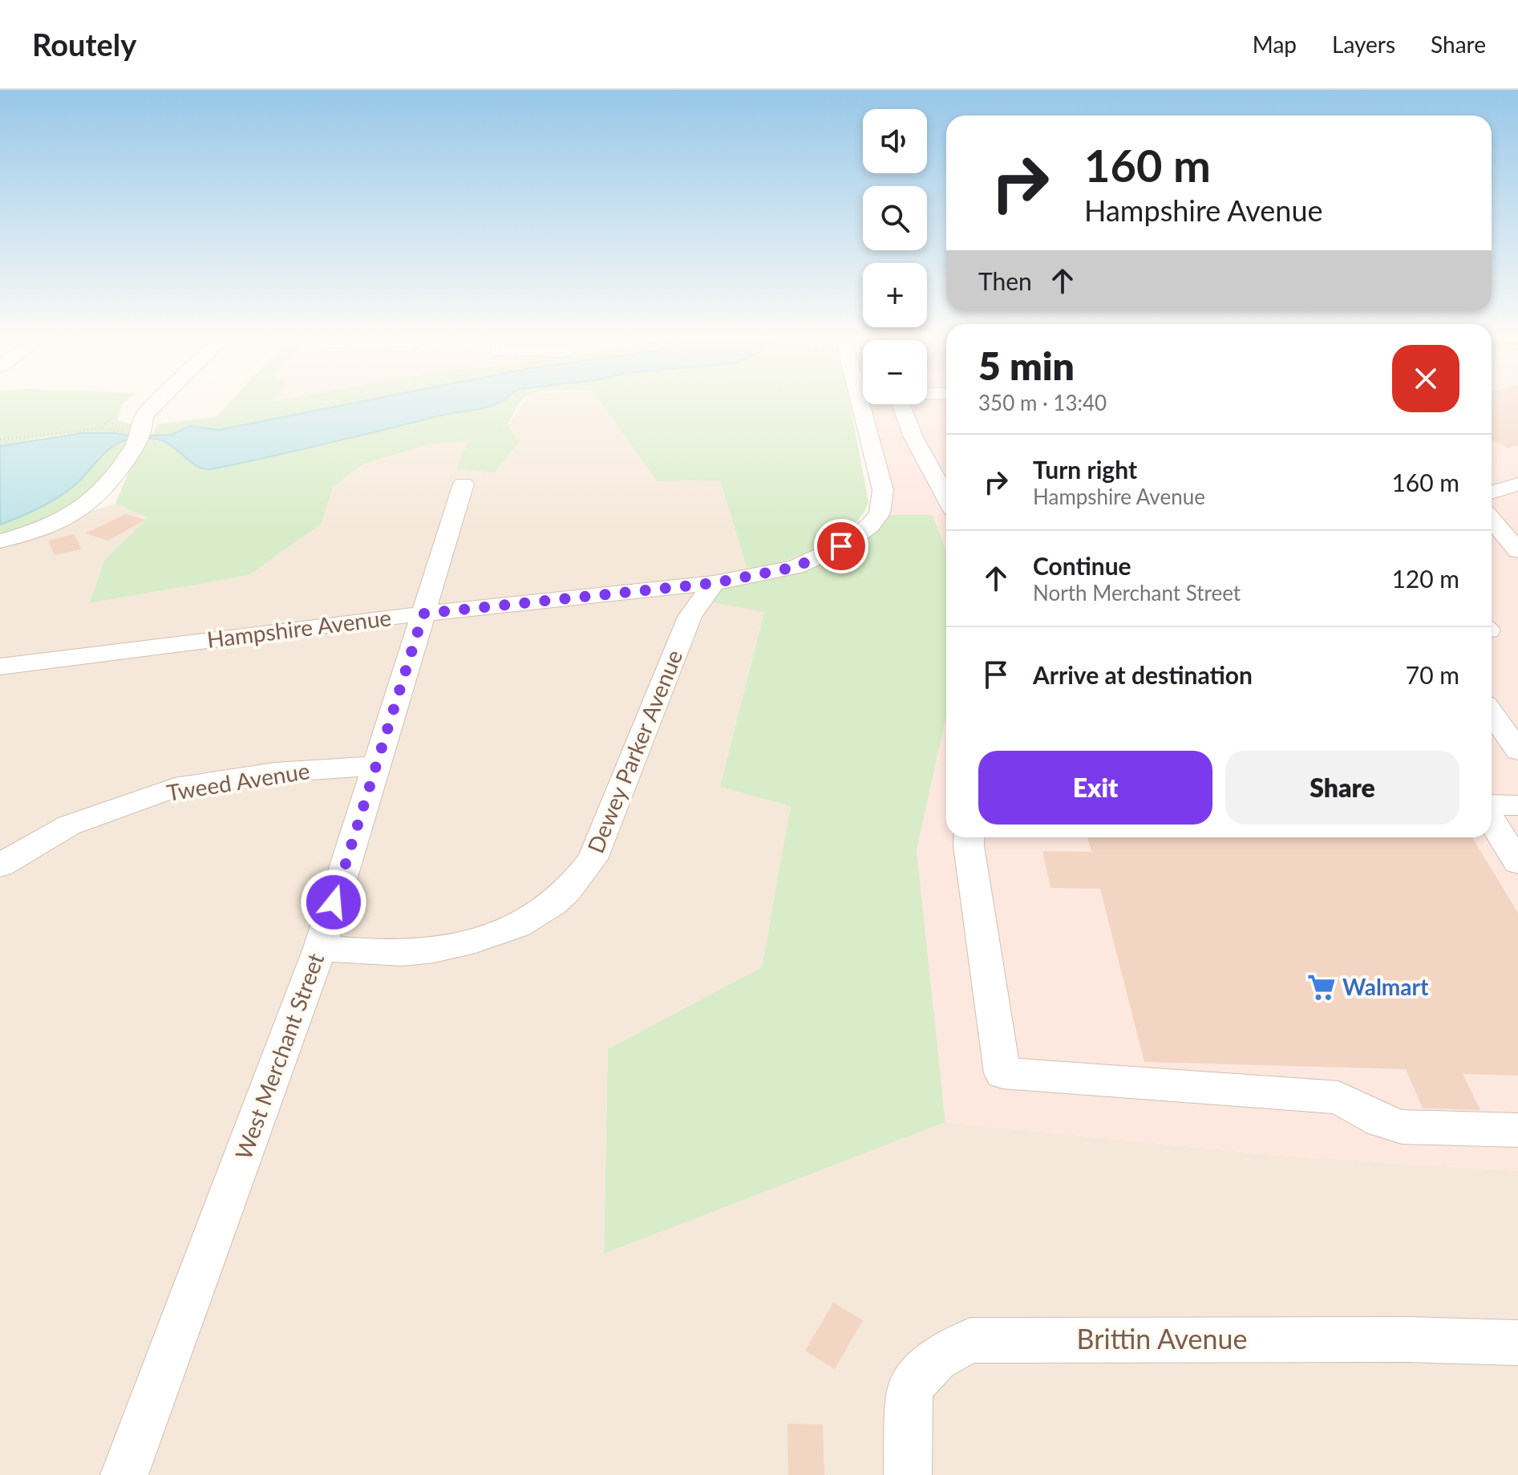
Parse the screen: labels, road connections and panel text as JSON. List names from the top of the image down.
{
  "streets": {
    "street": [
      "Hampshire Avenue",
      "Dewey Parker Avenue",
      "Tweed Avenue",
      "West Merchant Street",
      "Brittin Avenue"
    ]
  },
  "crossings": [
    ["Hampshire Avenue", "Dewey Parker Avenue"],
    ["Hampshire Avenue", "West Merchant Street"],
    ["Dewey Parker Avenue", "West Merchant Street"],
    ["Tweed Avenue", "West Merchant Street"]
  ],
  "places": {
    "supermarket": ["Walmart"]
  },
  "page": {
    "header": "Routely",
    "nav": ["Map", "Layers", "Share"],
    "map_buttons": ["+", "−"],
    "turn": ["160 m", "Hampshire Avenue"],
    "then": "Then",
    "heading": ["5 min", "350 m · 13:40"],
    "list": [
      {
        "name": "Turn right",
        "note": "Hampshire Avenue",
        "value": "160 m"
      },
      {
        "name": "Continue",
        "note": "North Merchant Street",
        "value": "120 m"
      },
      {
        "name": "Arrive at destination",
        "value": "70 m"
      }
    ],
    "buttons": ["Exit", "Share"]
  }
}
